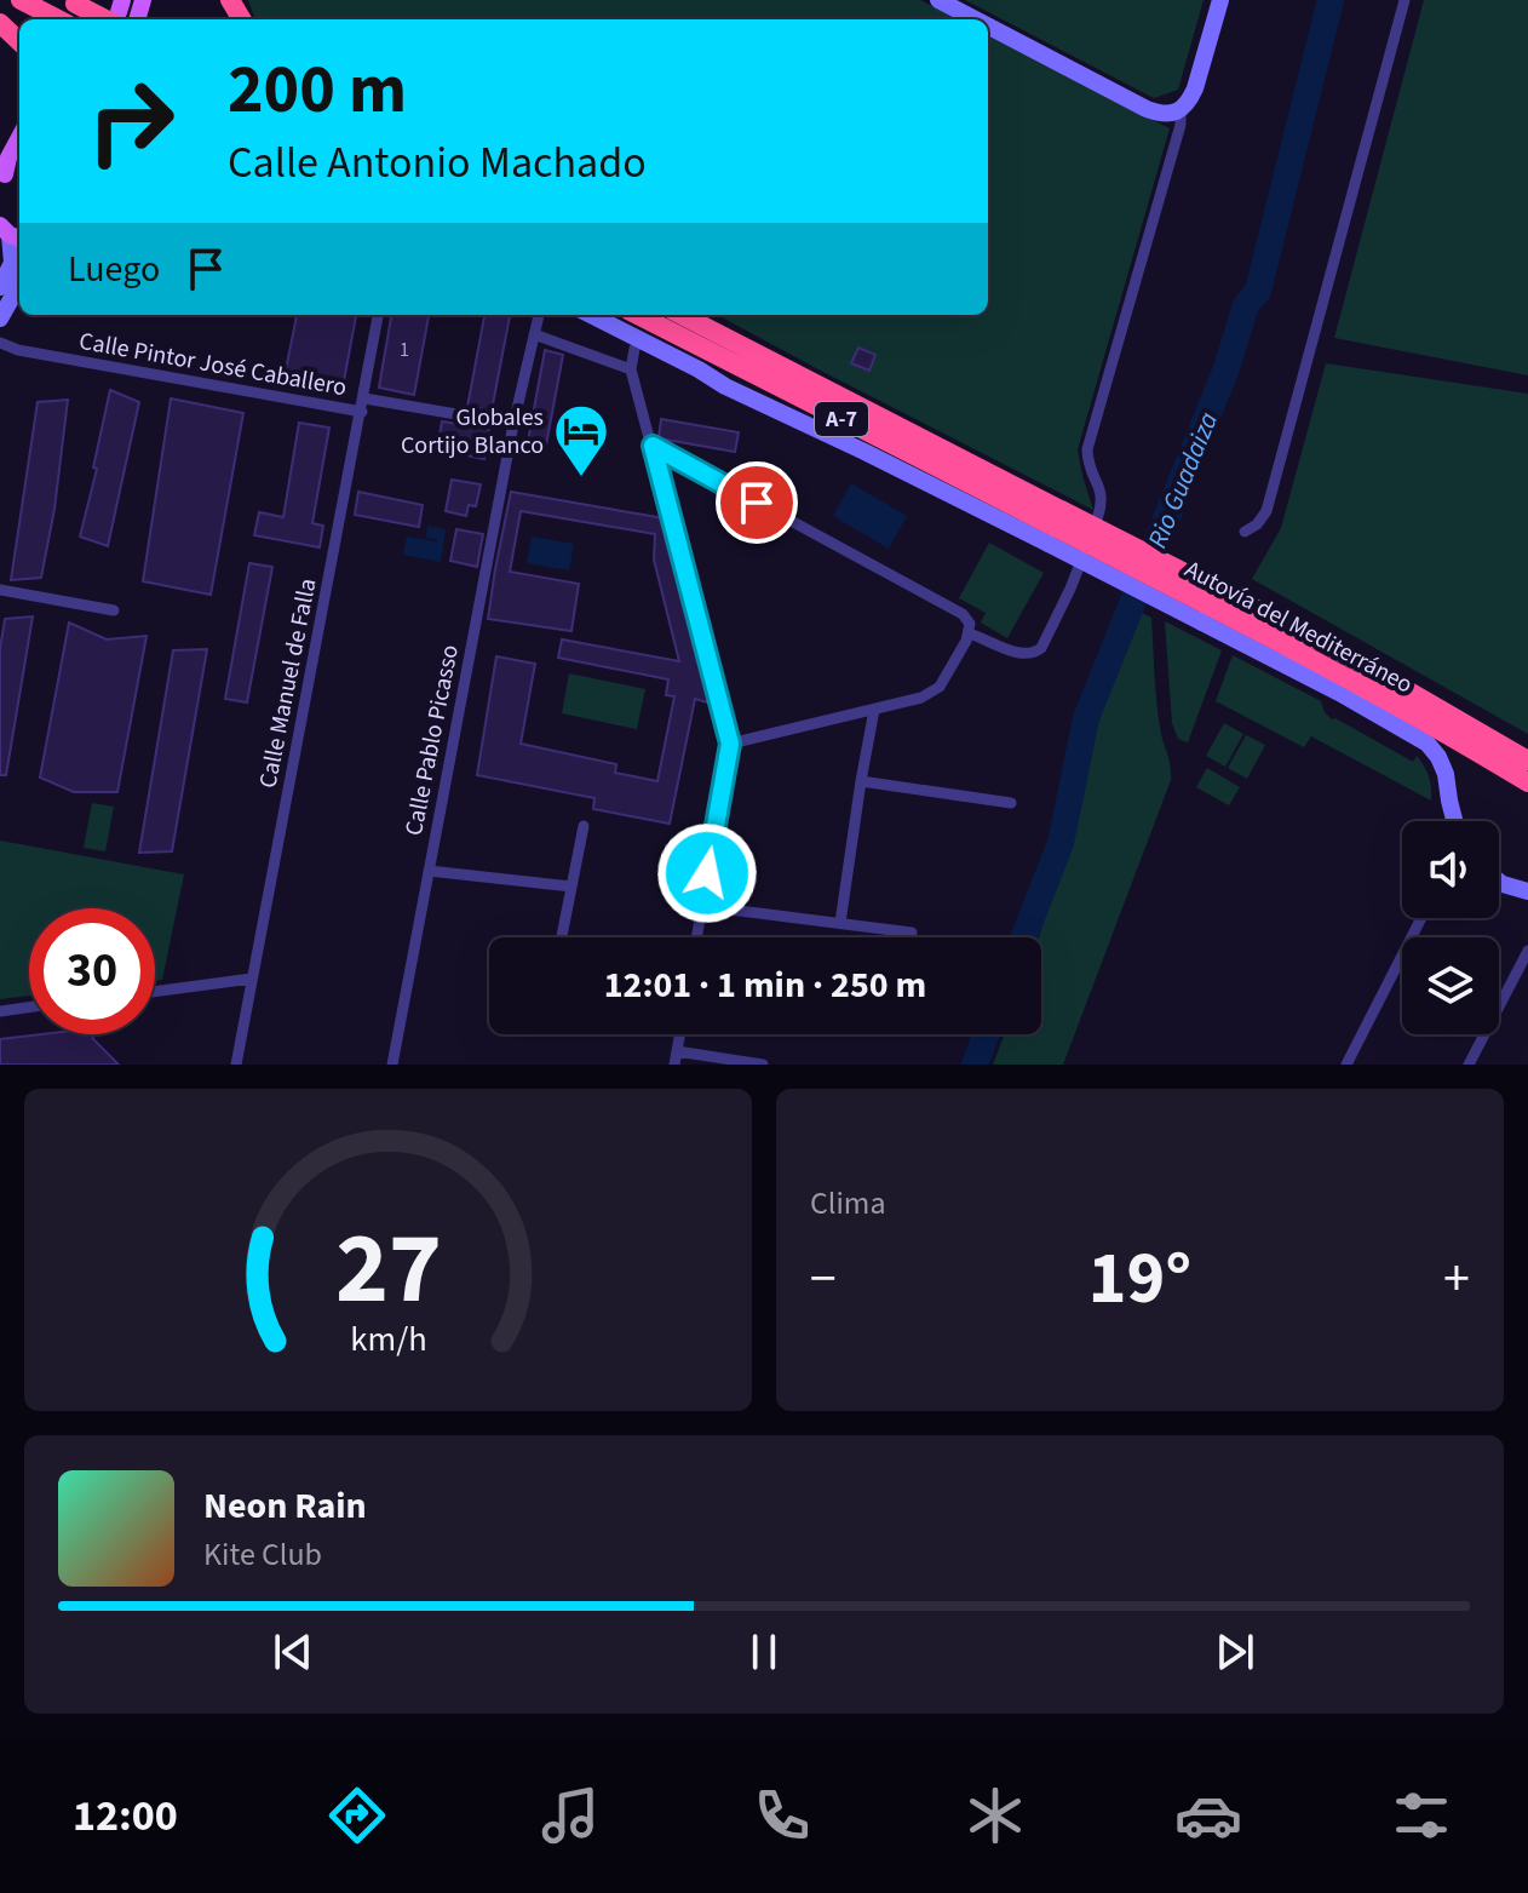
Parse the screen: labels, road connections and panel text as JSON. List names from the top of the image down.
{
  "streets": {
    "highway": ["A-7", "Autovía del Mediterráneo"],
    "street": ["Calle Pintor José Caballero", "Calle Manuel de Falla", "Calle Pablo Picasso"]
  },
  "crossings": [
    ["Calle Pintor José Caballero", "Calle Manuel de Falla"]
  ],
  "water": ["Rio Guadaiza"],
  "places": {
    "hotel": ["Globales Cortijo Blanco"]
  },
  "house_numbers": ["1"],
  "page": {
    "turn": ["200 m", "Calle Antonio Machado"],
    "then": "Luego",
    "limit": "30",
    "trip": "12:01 · 1 min · 250 m",
    "tile": "Clima",
    "heat": ["−", "19°", "+"],
    "song": ["Neon Rain", "Kite Club"],
    "tabs": "12:00",
    "gauge": ["27", "km/h"]
  }
}
